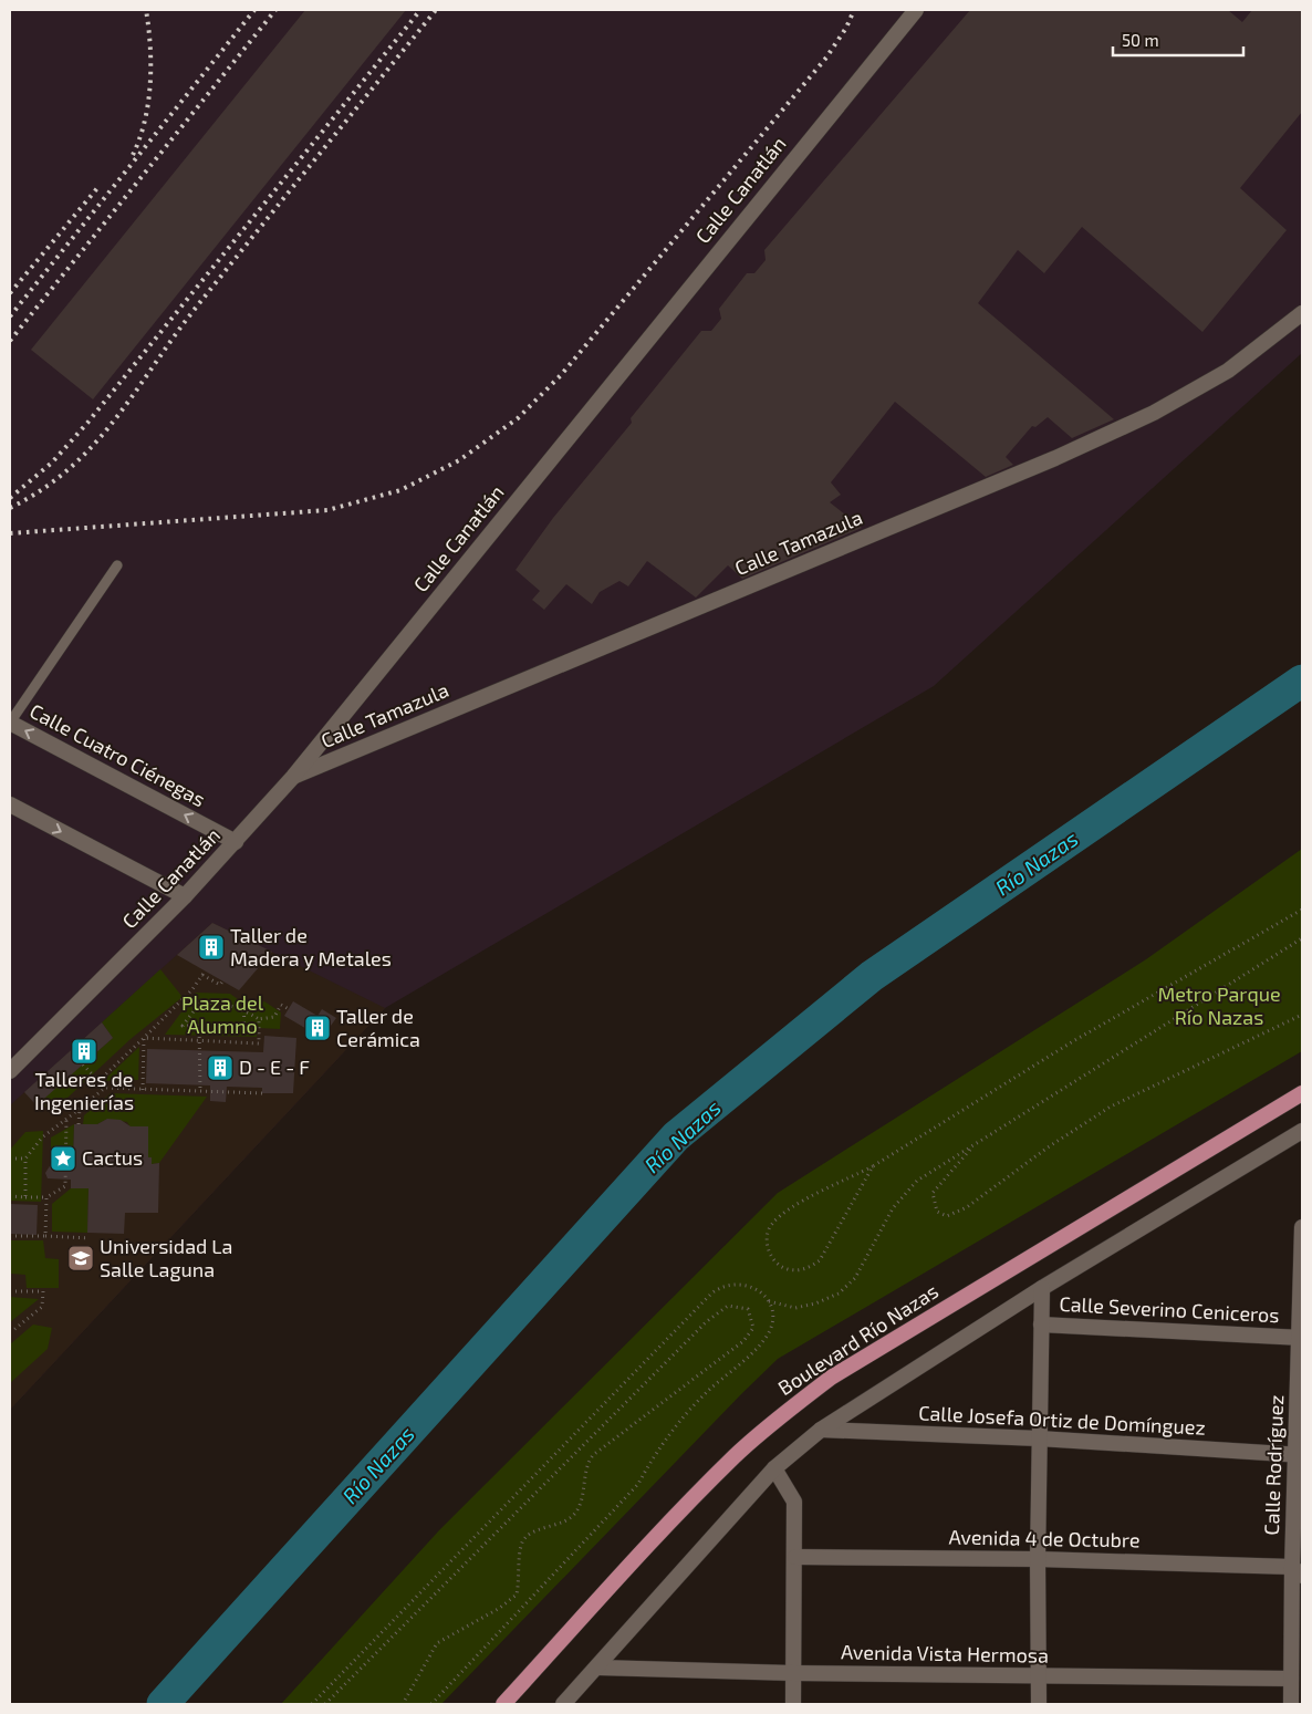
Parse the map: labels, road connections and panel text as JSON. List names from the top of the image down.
{
  "streets": {
    "main road": ["Boulevard Río Nazas"],
    "street": [
      "Calle Canatlán",
      "Calle Tamazula",
      "Calle Cuatro Ciénegas",
      "Calle Severino Ceniceros",
      "Calle Josefa Ortiz de Domínguez",
      "Calle Rodríguez",
      "Avenida 4 de Octubre",
      "Avenida Vista Hermosa"
    ]
  },
  "crossings": [
    ["Calle Canatlán", "Calle Tamazula"],
    ["Calle Canatlán", "Calle Cuatro Ciénegas"],
    ["Calle Severino Ceniceros", "Calle Rodríguez"],
    ["Calle Josefa Ortiz de Domínguez", "Calle Rodríguez"],
    ["Calle Rodríguez", "Avenida 4 de Octubre"],
    ["Calle Rodríguez", "Avenida Vista Hermosa"]
  ],
  "water": ["Río Nazas"],
  "parks": ["Metro Parque Río Nazas", "Plaza del Alumno"],
  "places": {
    "building": [
      "Taller de Madera y Metales",
      "Taller de Cerámica",
      "Talleres de Ingenierías",
      "D - E - F"
    ],
    "place": ["Cactus"],
    "school or university": ["Universidad La Salle Laguna"]
  },
  "scale_bar": "50 m"
}
